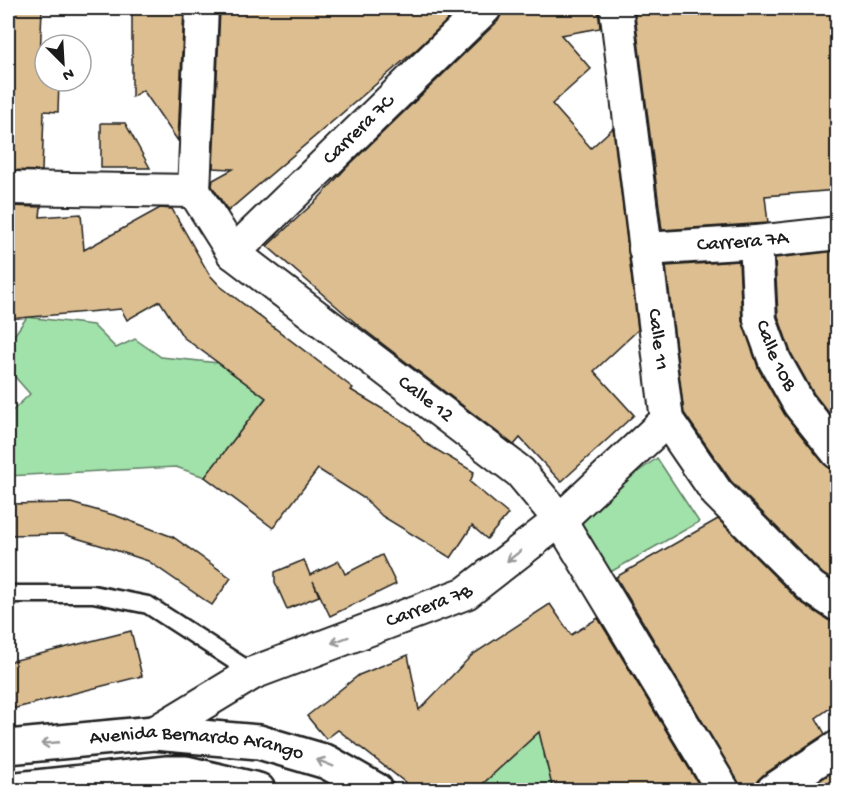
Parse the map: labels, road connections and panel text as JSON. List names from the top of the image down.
{
  "streets": {
    "main road": ["Avenida Bernardo Arango"],
    "street": [
      "Carrera 7C",
      "Carrera 7A",
      "Calle 11",
      "Calle 10B",
      "Calle 12",
      "Carrera 7B"
    ]
  },
  "crossings": [
    ["Carrera 7C", "Calle 12"],
    ["Carrera 7A", "Calle 11"],
    ["Carrera 7A", "Calle 10B"],
    ["Calle 11", "Carrera 7B"],
    ["Calle 12", "Carrera 7B"],
    ["Carrera 7B", "Avenida Bernardo Arango"]
  ],
  "one_way": ["Carrera 7B"],
  "north": "bottom right"
}
